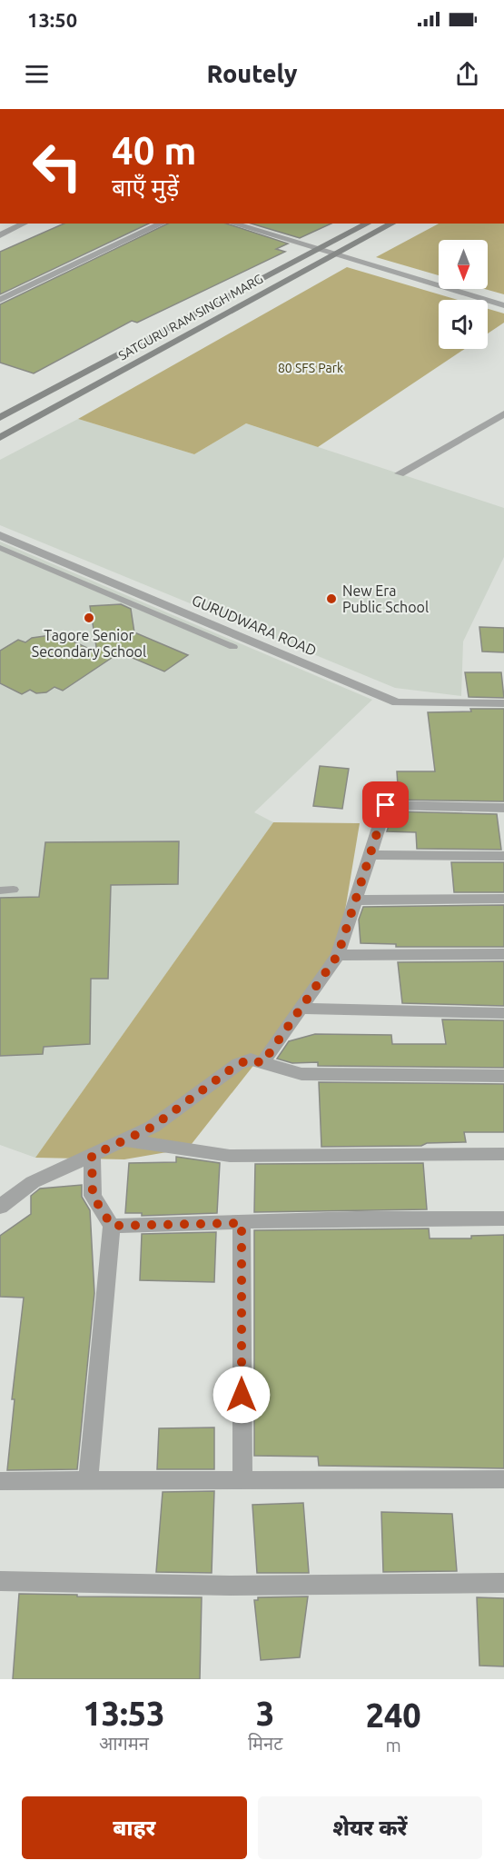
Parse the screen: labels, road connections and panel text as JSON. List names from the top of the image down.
{
  "streets": {
    "main road": ["SATGURU RAM SINGH MARG"],
    "street": ["GURUDWARA ROAD"]
  },
  "parks": ["80 SFS Park"],
  "places": ["New Era Public School", "Tagore Senior Secondary School"],
  "north": "bottom",
  "page": {
    "status": "13:50",
    "header": "Routely",
    "turn": ["40 m", "बाएँ मुड़ें"],
    "eta": [
      "13:53",
      "आगमन",
      "3",
      "मिनट",
      "240",
      "m"
    ],
    "buttons": ["बाहर", "शेयर करें"]
  }
}
